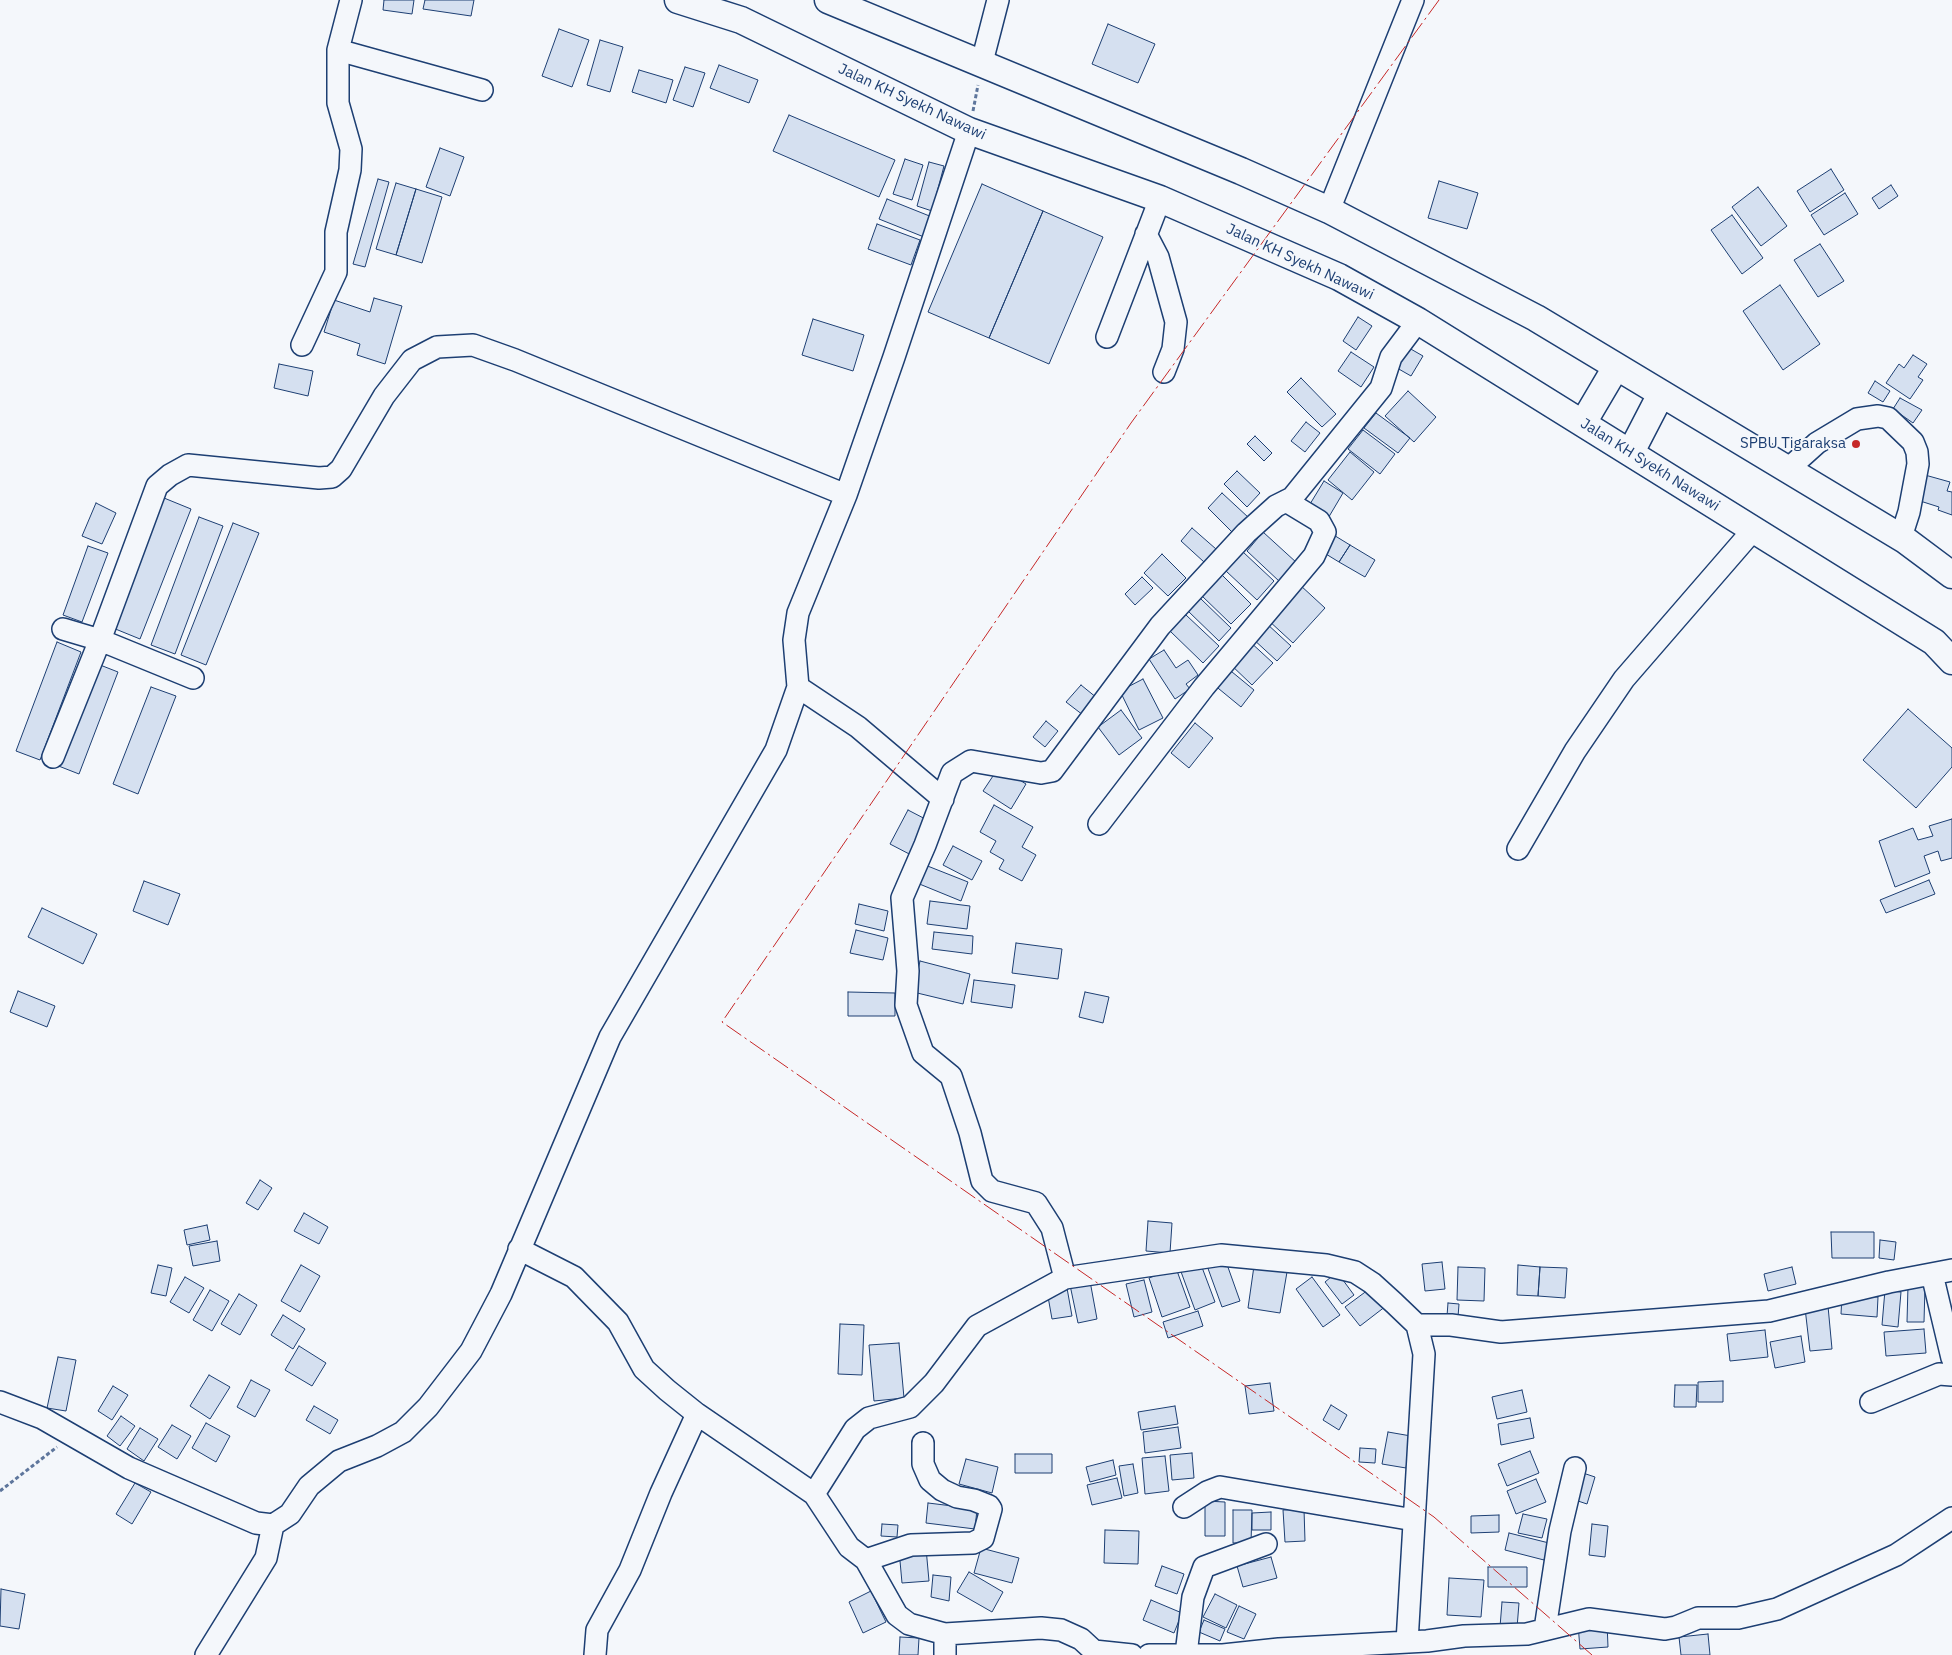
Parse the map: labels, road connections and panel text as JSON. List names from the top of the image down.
{
  "streets": {
    "main road": ["Jalan KH Syekh Nawawi"]
  },
  "places": ["SPBU Tigaraksa"]
}
